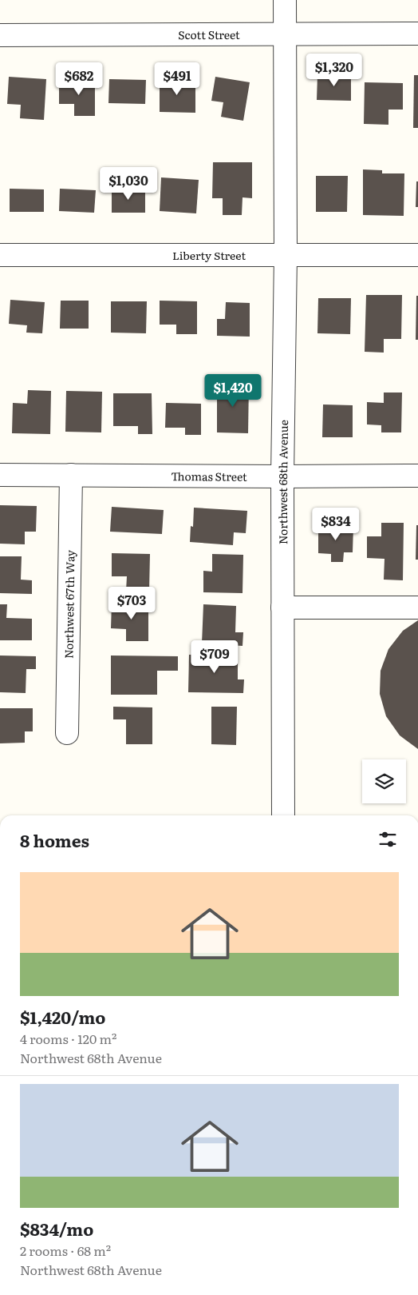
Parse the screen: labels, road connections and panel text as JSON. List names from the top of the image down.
{
  "streets": {
    "street": [
      "Scott Street",
      "Liberty Street",
      "Thomas Street",
      "Northwest 68th Avenue",
      "Northwest 67th Way"
    ]
  },
  "crossings": [
    ["Scott Street", "Northwest 68th Avenue"],
    ["Liberty Street", "Northwest 68th Avenue"],
    ["Thomas Street", "Northwest 68th Avenue"],
    ["Thomas Street", "Northwest 67th Way"]
  ],
  "page": {
    "price": [
      "$1,320",
      "$682",
      "$491",
      "$1,030",
      "$1,420",
      "$834",
      "$703",
      "$709"
    ],
    "heading": "8 homes",
    "list": [
      {
        "name": "$1,420/mo",
        "note": "4 rooms · 120 m² · Northwest 68th Avenue"
      },
      {
        "name": "$834/mo",
        "note": "2 rooms · 68 m² · Northwest 68th Avenue"
      }
    ]
  }
}
